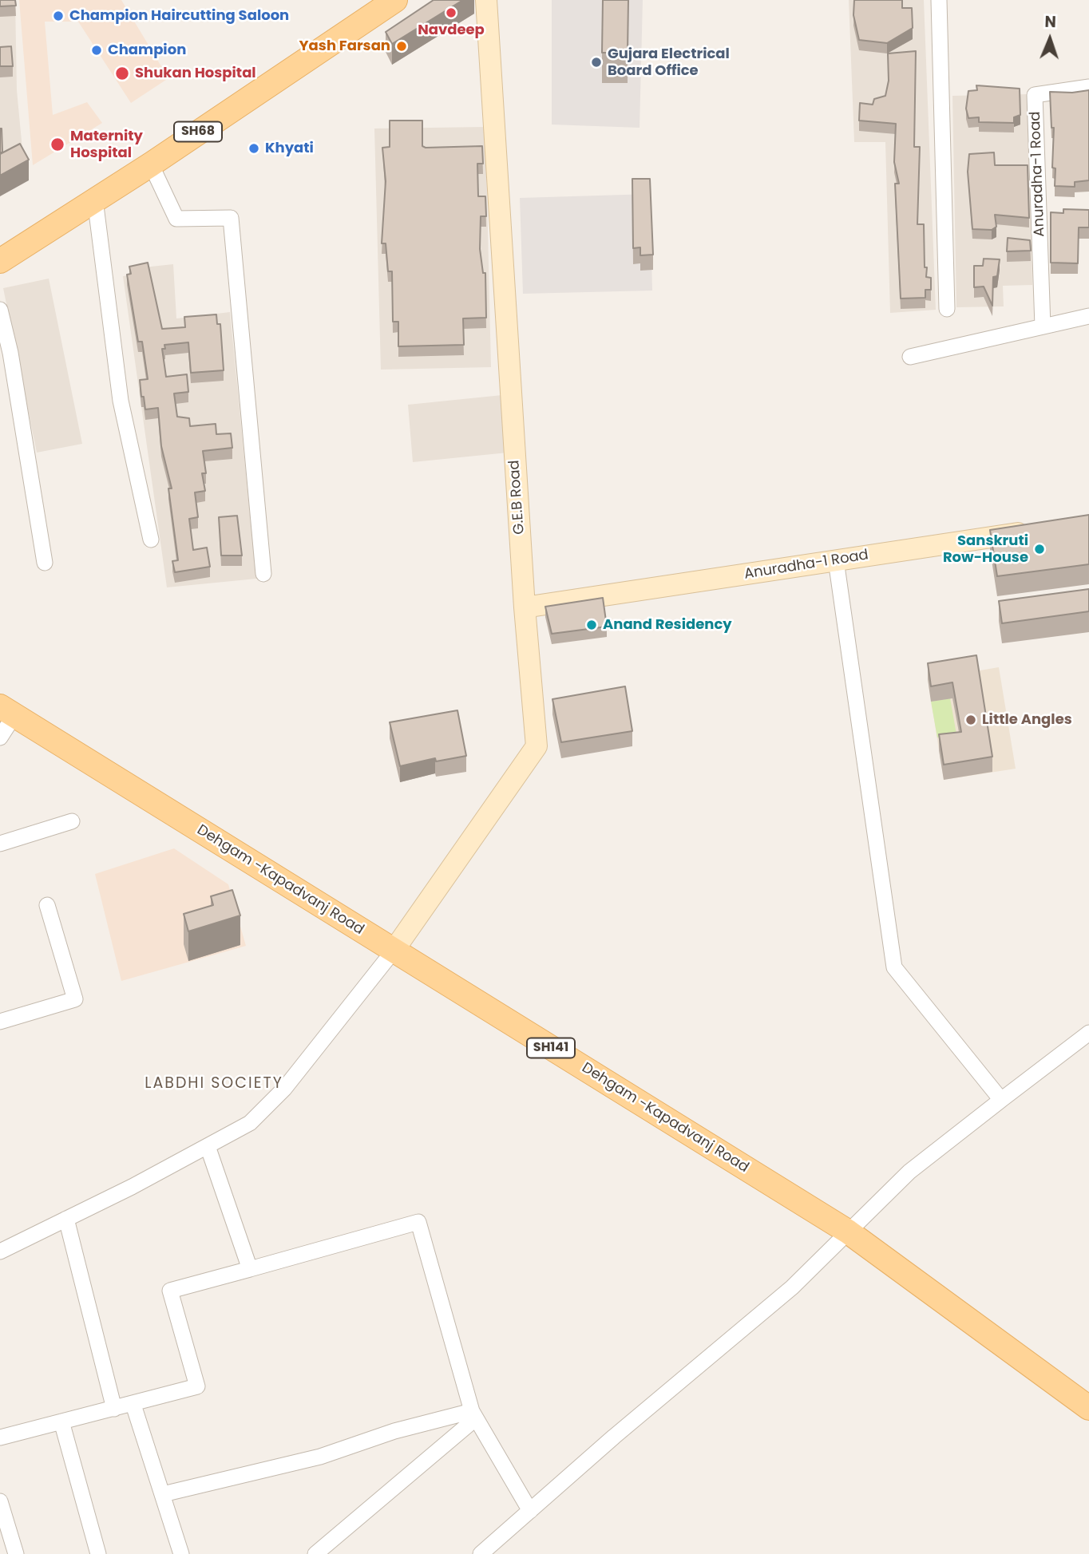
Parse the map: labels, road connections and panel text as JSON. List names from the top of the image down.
{
  "streets": {
    "main road": ["SH68", "Dehgam -Kapadvanj Road", "SH141"],
    "street": ["Anuradha-1 Road", "G.E.B Road"]
  },
  "crossings": [
    ["Anuradha-1 Road", "G.E.B Road"],
    ["G.E.B Road", "Dehgam -Kapadvanj Road"]
  ],
  "districts": ["LABDHI SOCIETY"],
  "places": [
    "Navdeep",
    "Champion Haircutting Saloon",
    "Yash Farsan",
    "Champion",
    "Gujara Electrical Board Office",
    "Shukan Hospital",
    "Maternity Hospital",
    "Khyati",
    "Sanskruti Row-House",
    "Anand Residency",
    "Little Angles"
  ],
  "north": "top"
}
